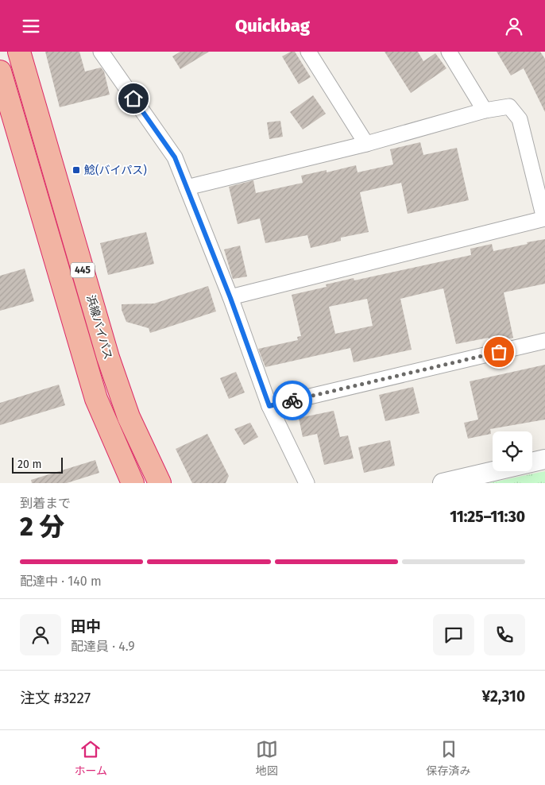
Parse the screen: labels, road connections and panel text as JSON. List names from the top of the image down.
{
  "streets": {
    "highway": ["445", "浜線バイパス"]
  },
  "places": {
    "transit": ["鯰(バイパス)"]
  },
  "scale_bar": "20 m",
  "page": {
    "header": "Quickbag",
    "scale": "20 m",
    "heading": ["2 分", "到着まで", "11:25–11:30"],
    "panel": [
      "田中",
      "配達員 · 4.9",
      "注文 #3227",
      "¥2,310"
    ],
    "bar": "配達中 · 140 m",
    "tabs": ["ホーム", "地図", "保存済み"]
  }
}
